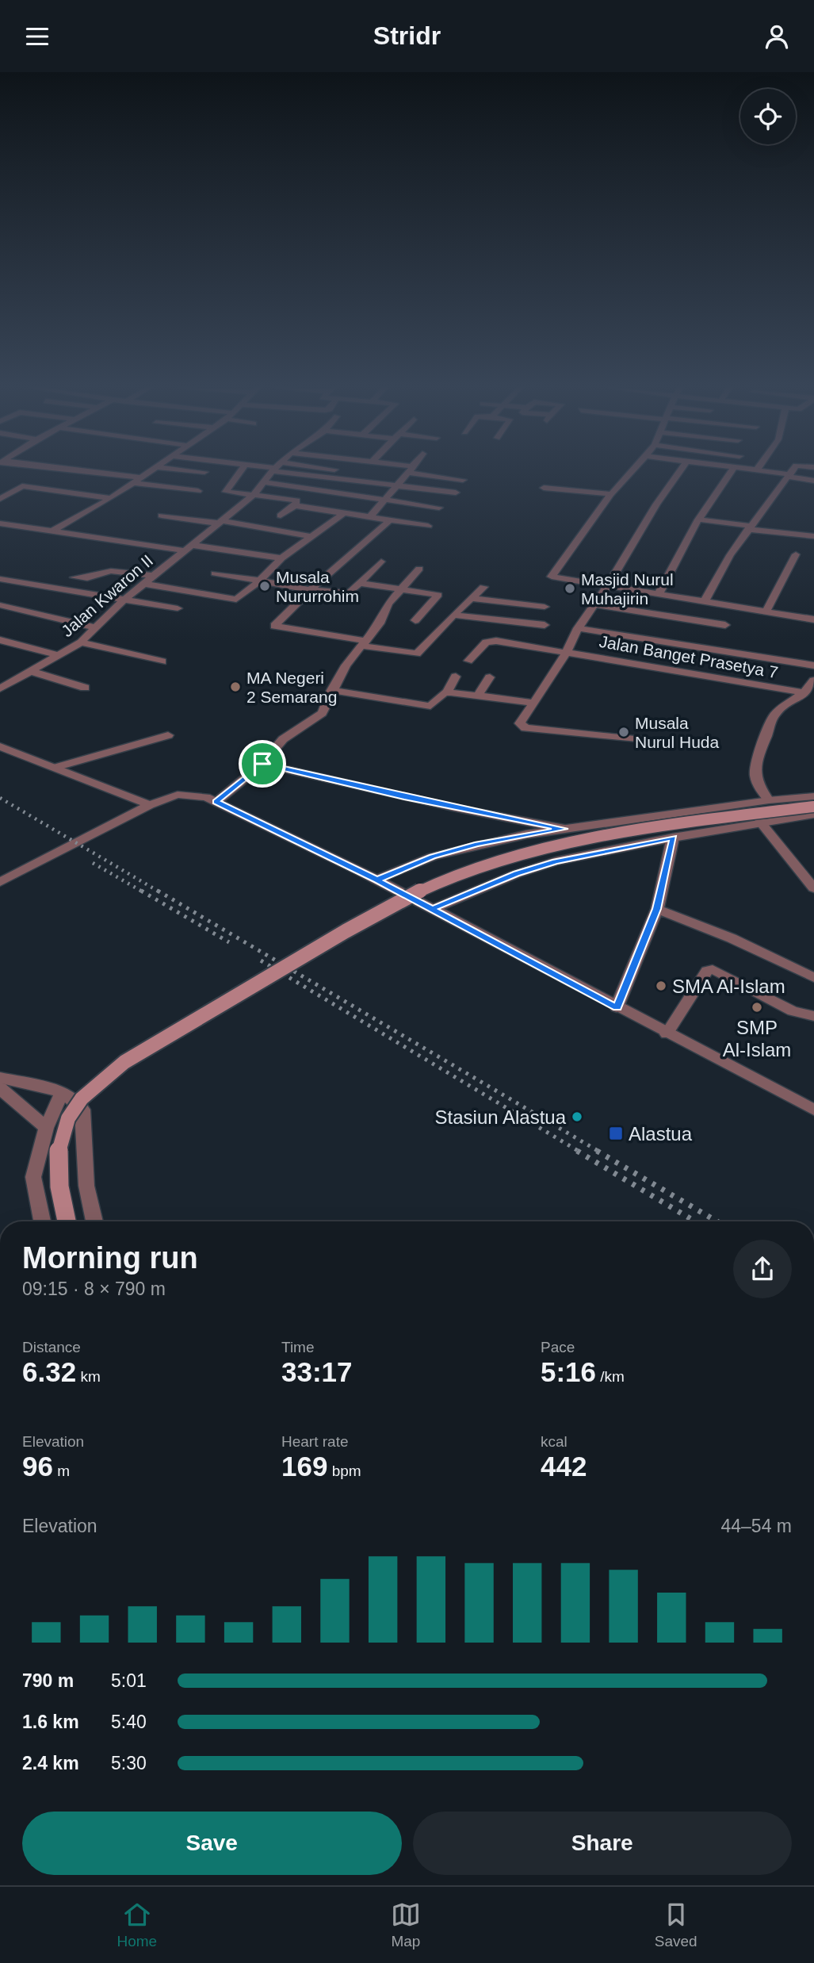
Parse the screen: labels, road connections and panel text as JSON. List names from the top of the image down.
{
  "streets": {
    "street": ["Jalan Kwaron II", "Jalan Banget Prasetya 7"]
  },
  "places": {
    "other": [
      "Musala Nururrohim",
      "Masjid Nurul Muhajirin",
      "MA Negeri 2 Semarang",
      "Musala Nurul Huda",
      "SMA Al-Islam",
      "SMP Al-Islam",
      "Stasiun Alastua"
    ],
    "transit": ["Alastua"]
  },
  "page": {
    "header": "Stridr",
    "heading": ["Morning run", "09:15 · 8 × 790 m"],
    "stats": [
      ["Distance", "6.32 km"],
      ["Time", "33:17"],
      ["Pace", "5:16 /km"],
      ["Elevation", "96 m"],
      ["Heart rate", "169 bpm"],
      ["kcal", "442"]
    ],
    "chart": ["Elevation", "44–54 m"],
    "list": [
      {
        "name": "790 m",
        "note": "5:01"
      },
      {
        "name": "1.6 km",
        "note": "5:40"
      },
      {
        "name": "2.4 km",
        "note": "5:30"
      }
    ],
    "buttons": ["Save", "Share"],
    "tabs": ["Home", "Map", "Saved"]
  }
}
